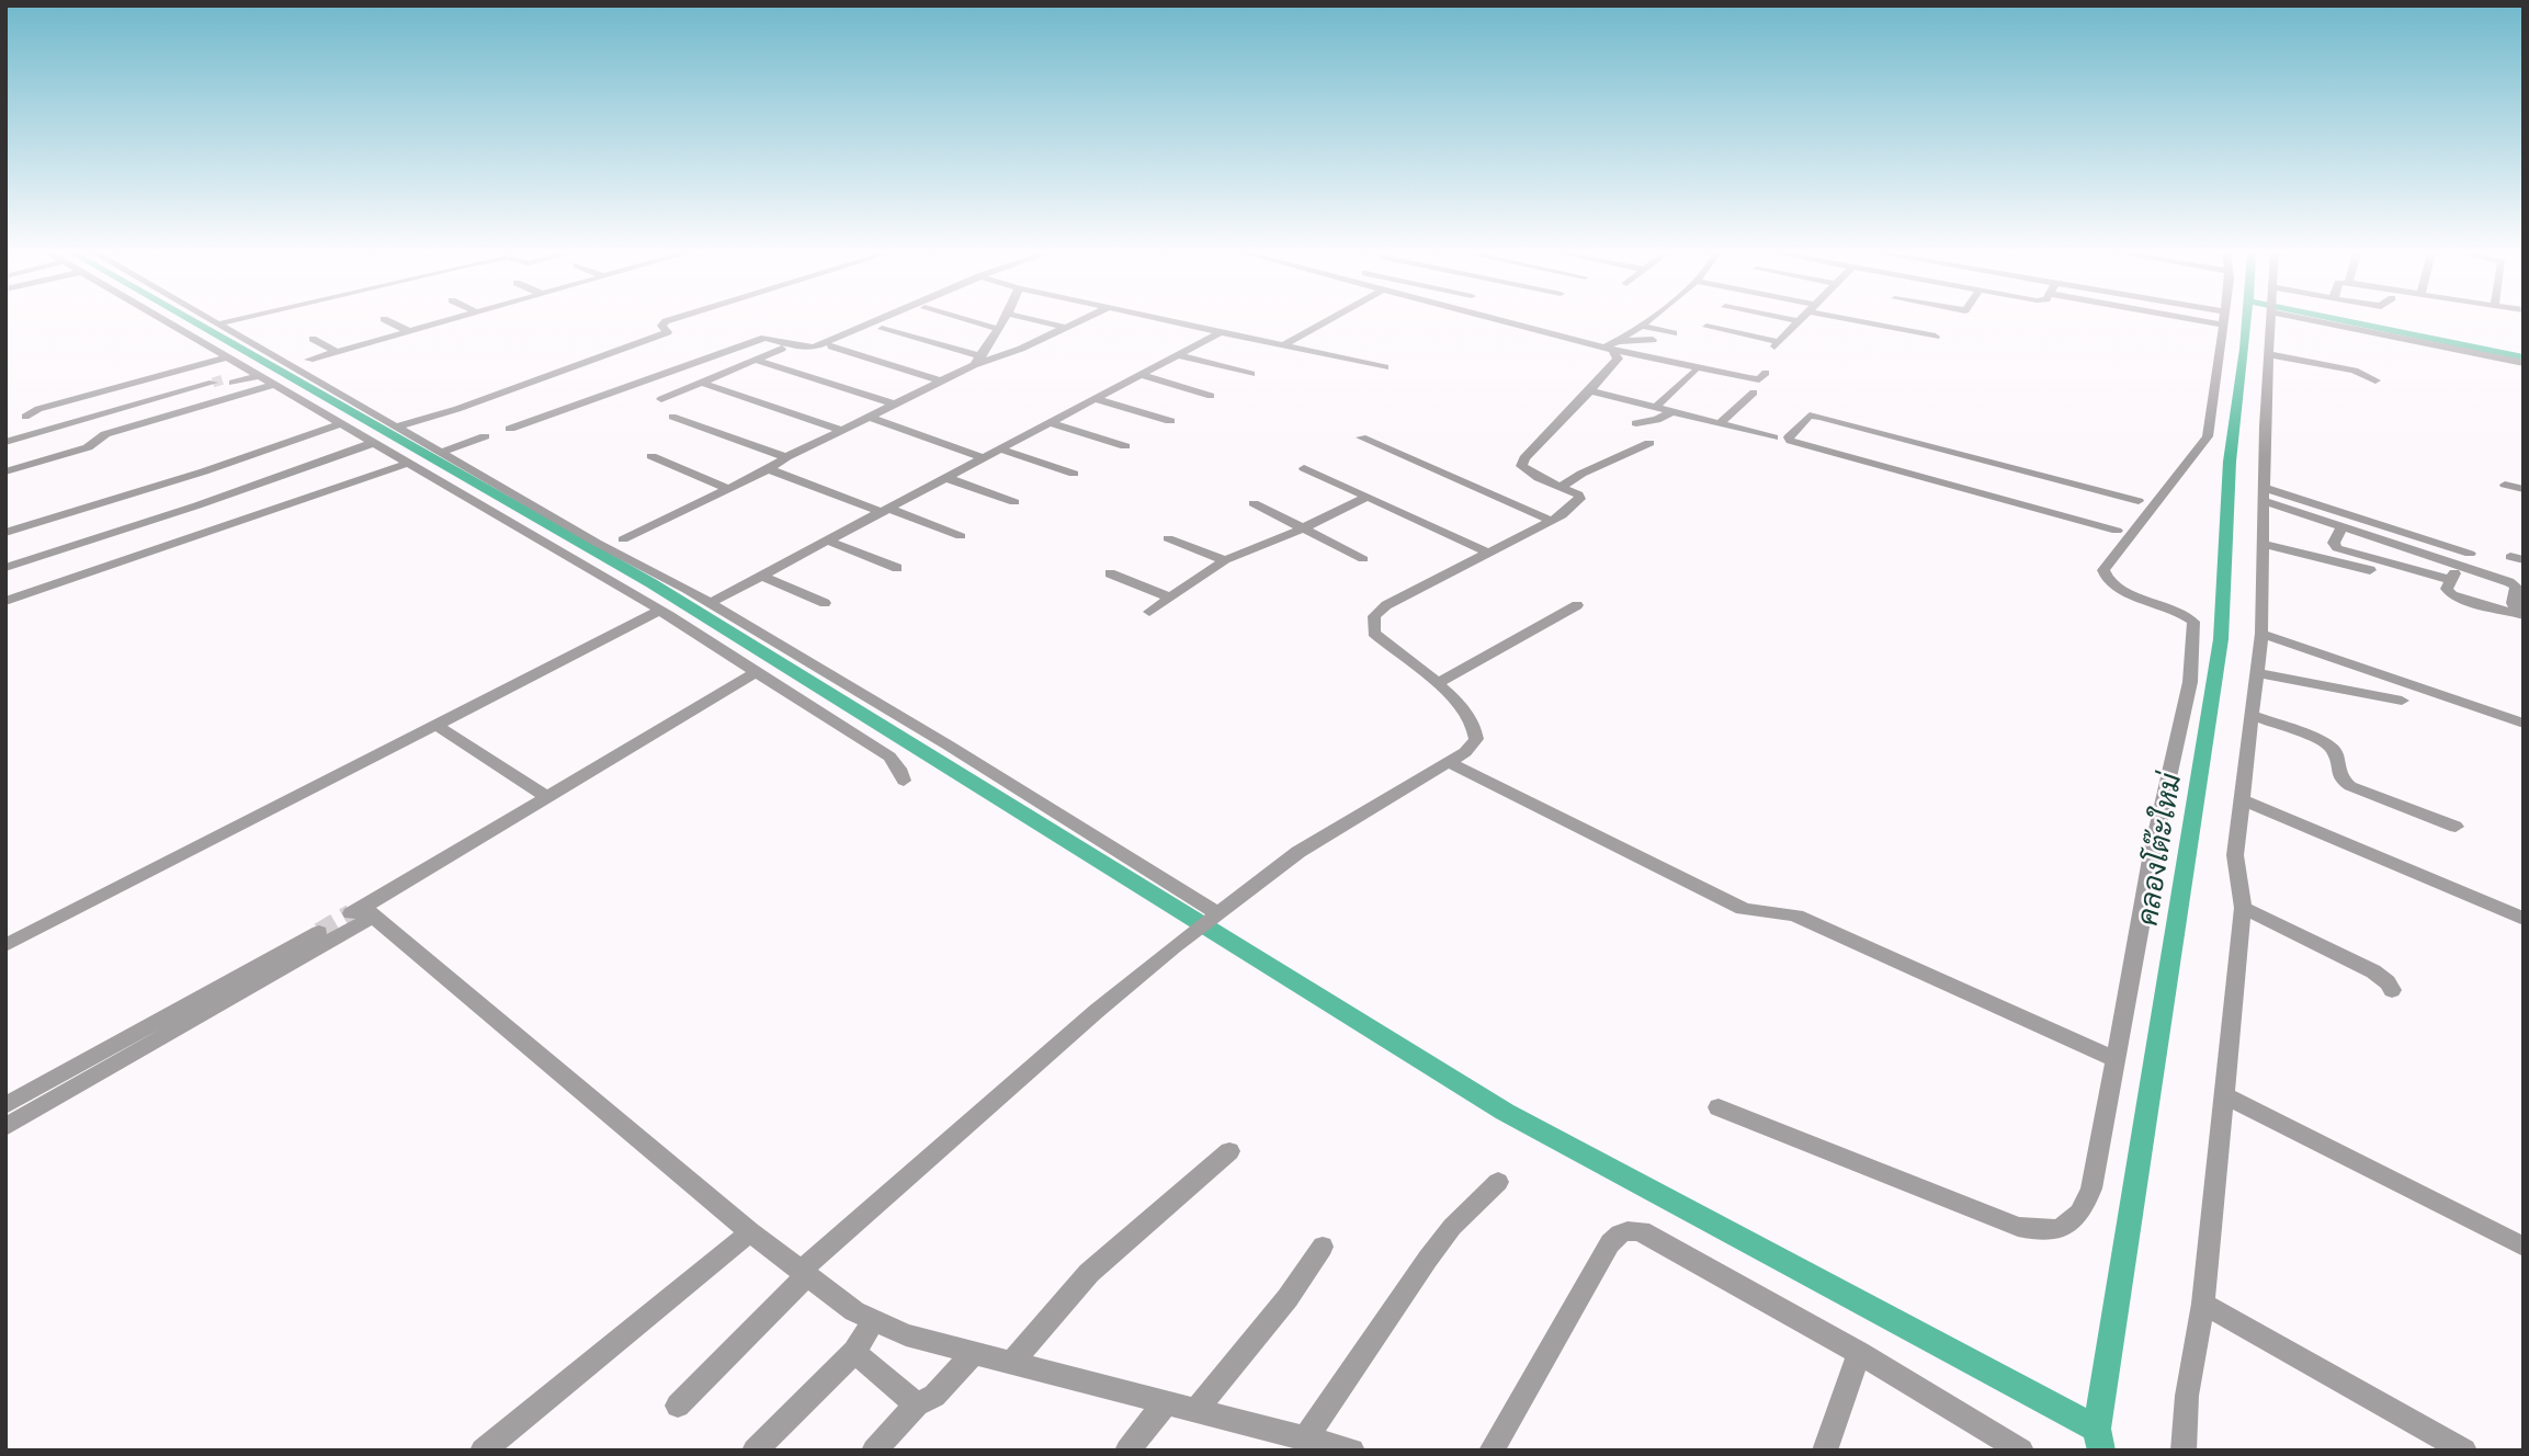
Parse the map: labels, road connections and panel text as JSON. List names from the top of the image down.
{
  "water": ["คลองโต๊ะใหม่"]
}
